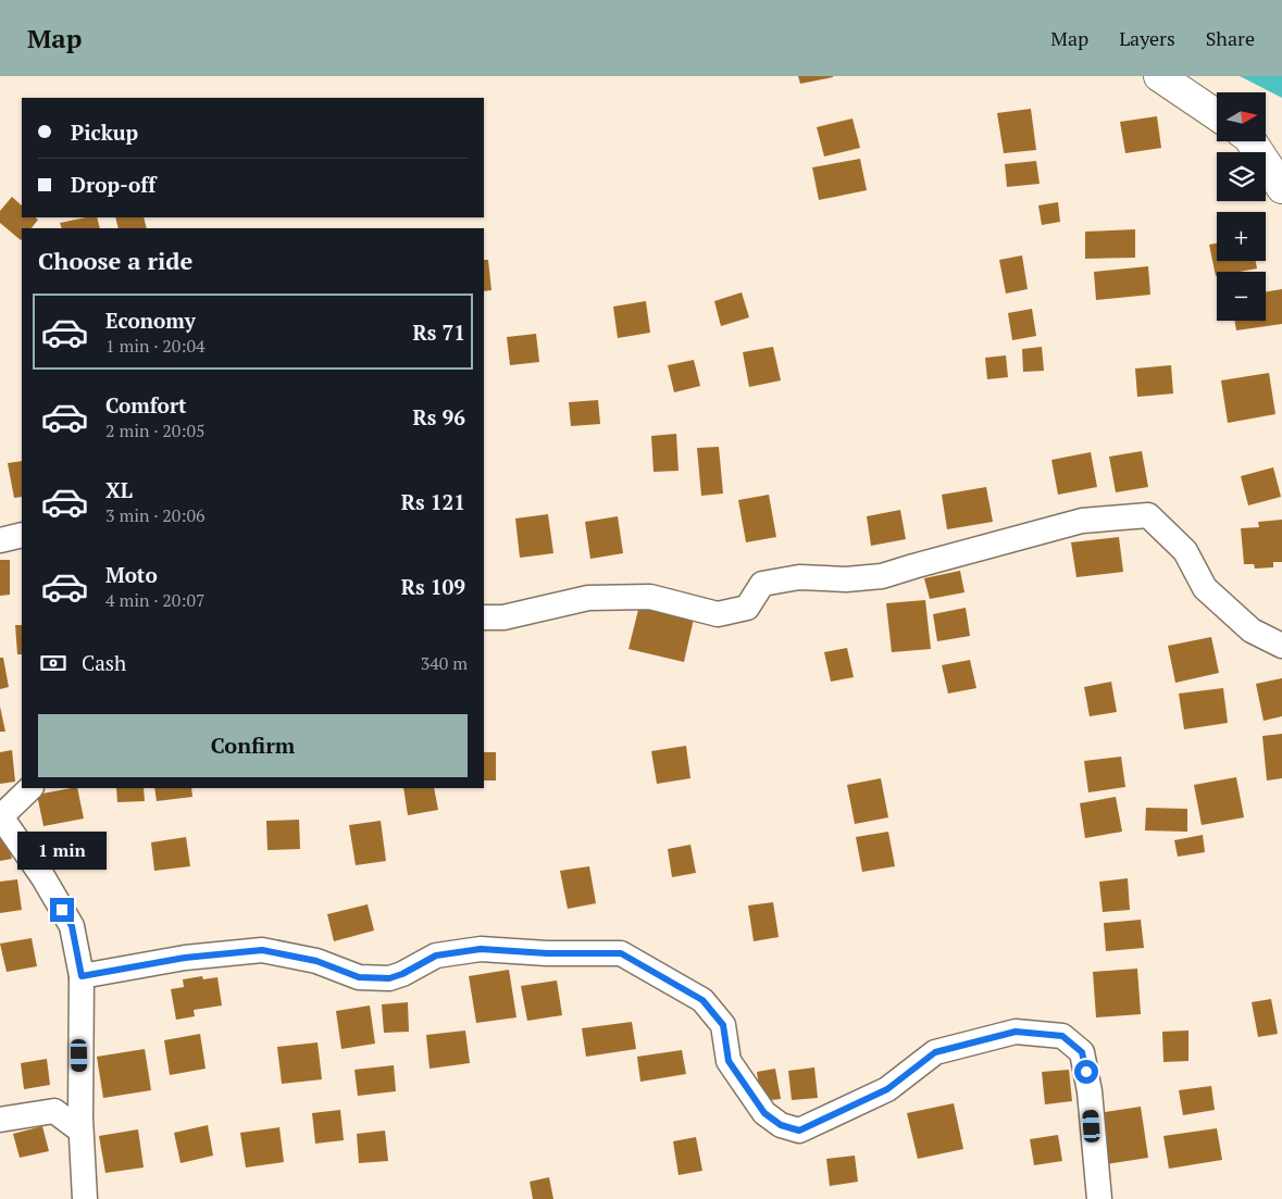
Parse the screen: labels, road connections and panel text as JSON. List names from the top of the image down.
{
  "north": "right",
  "page": {
    "header": "Map",
    "nav": ["Map", "Layers", "Share"],
    "map_buttons": ["+", "−"],
    "banner": ["Pickup", "Drop-off"],
    "heading": "Choose a ride",
    "list": [
      {
        "name": "Economy",
        "note": "1 min · 20:04",
        "value": "Rs 71"
      },
      {
        "name": "Comfort",
        "note": "2 min · 20:05",
        "value": "Rs 96"
      },
      {
        "name": "XL",
        "note": "3 min · 20:06",
        "value": "Rs 121"
      },
      {
        "name": "Moto",
        "note": "4 min · 20:07",
        "value": "Rs 109"
      }
    ],
    "pay": ["Cash", "340 m"],
    "buttons": "Confirm",
    "bubble": "1 min"
  }
}
